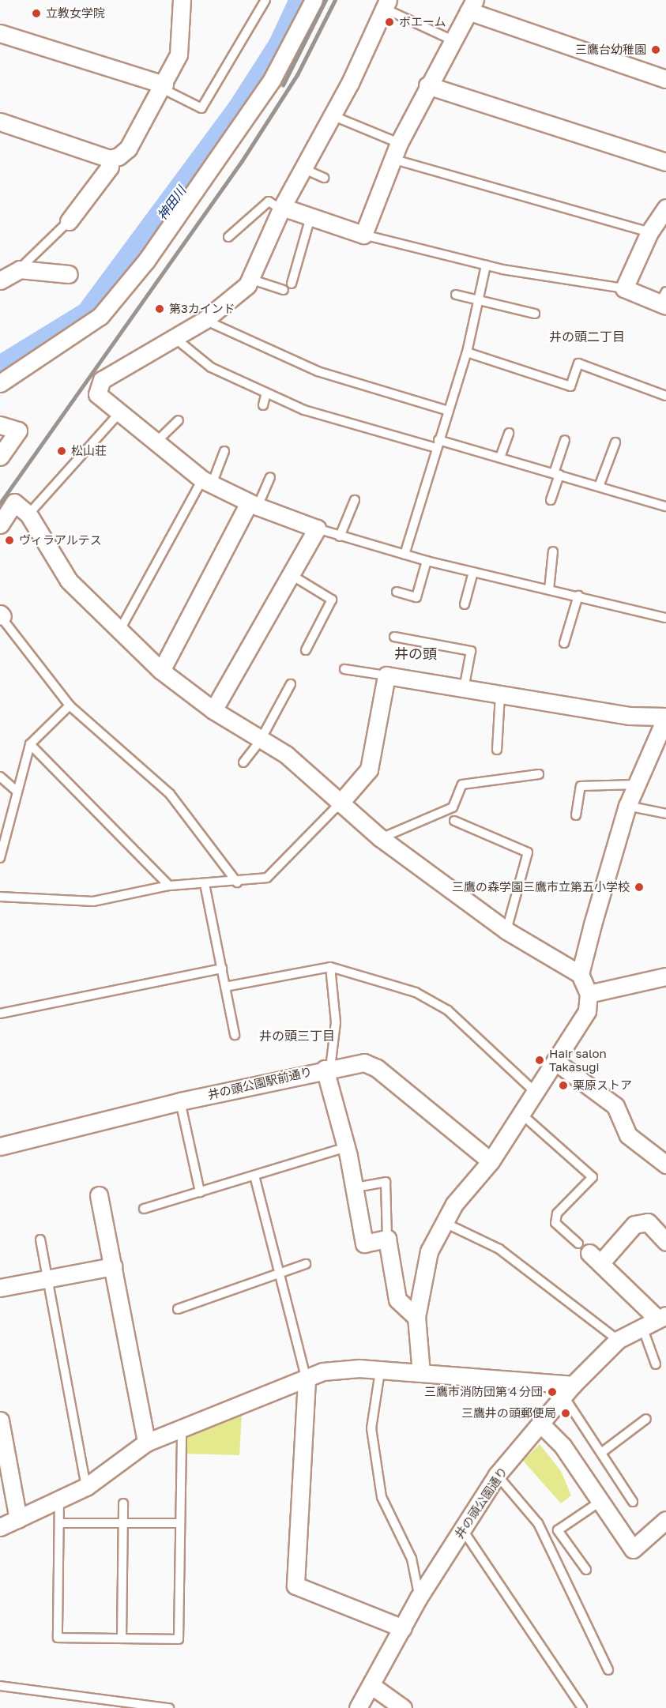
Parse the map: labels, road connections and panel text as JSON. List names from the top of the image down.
{
  "streets": {
    "street": ["井の頭公園駅前通り", "井の頭公園通り"]
  },
  "districts": ["井の頭二丁目", "井の頭", "井の頭三丁目"],
  "water": ["神田川"],
  "places": [
    "立教女学院",
    "ボエーム",
    "三鷹台幼稚園",
    "第3カインド",
    "松山荘",
    "ヴィラアルテス",
    "三鷹の森学園三鷹市立第五小学校",
    "Hair salon Takasugi",
    "栗原ストア",
    "三鷹市消防団第４分団",
    "三鷹井の頭郵便局"
  ]
}
